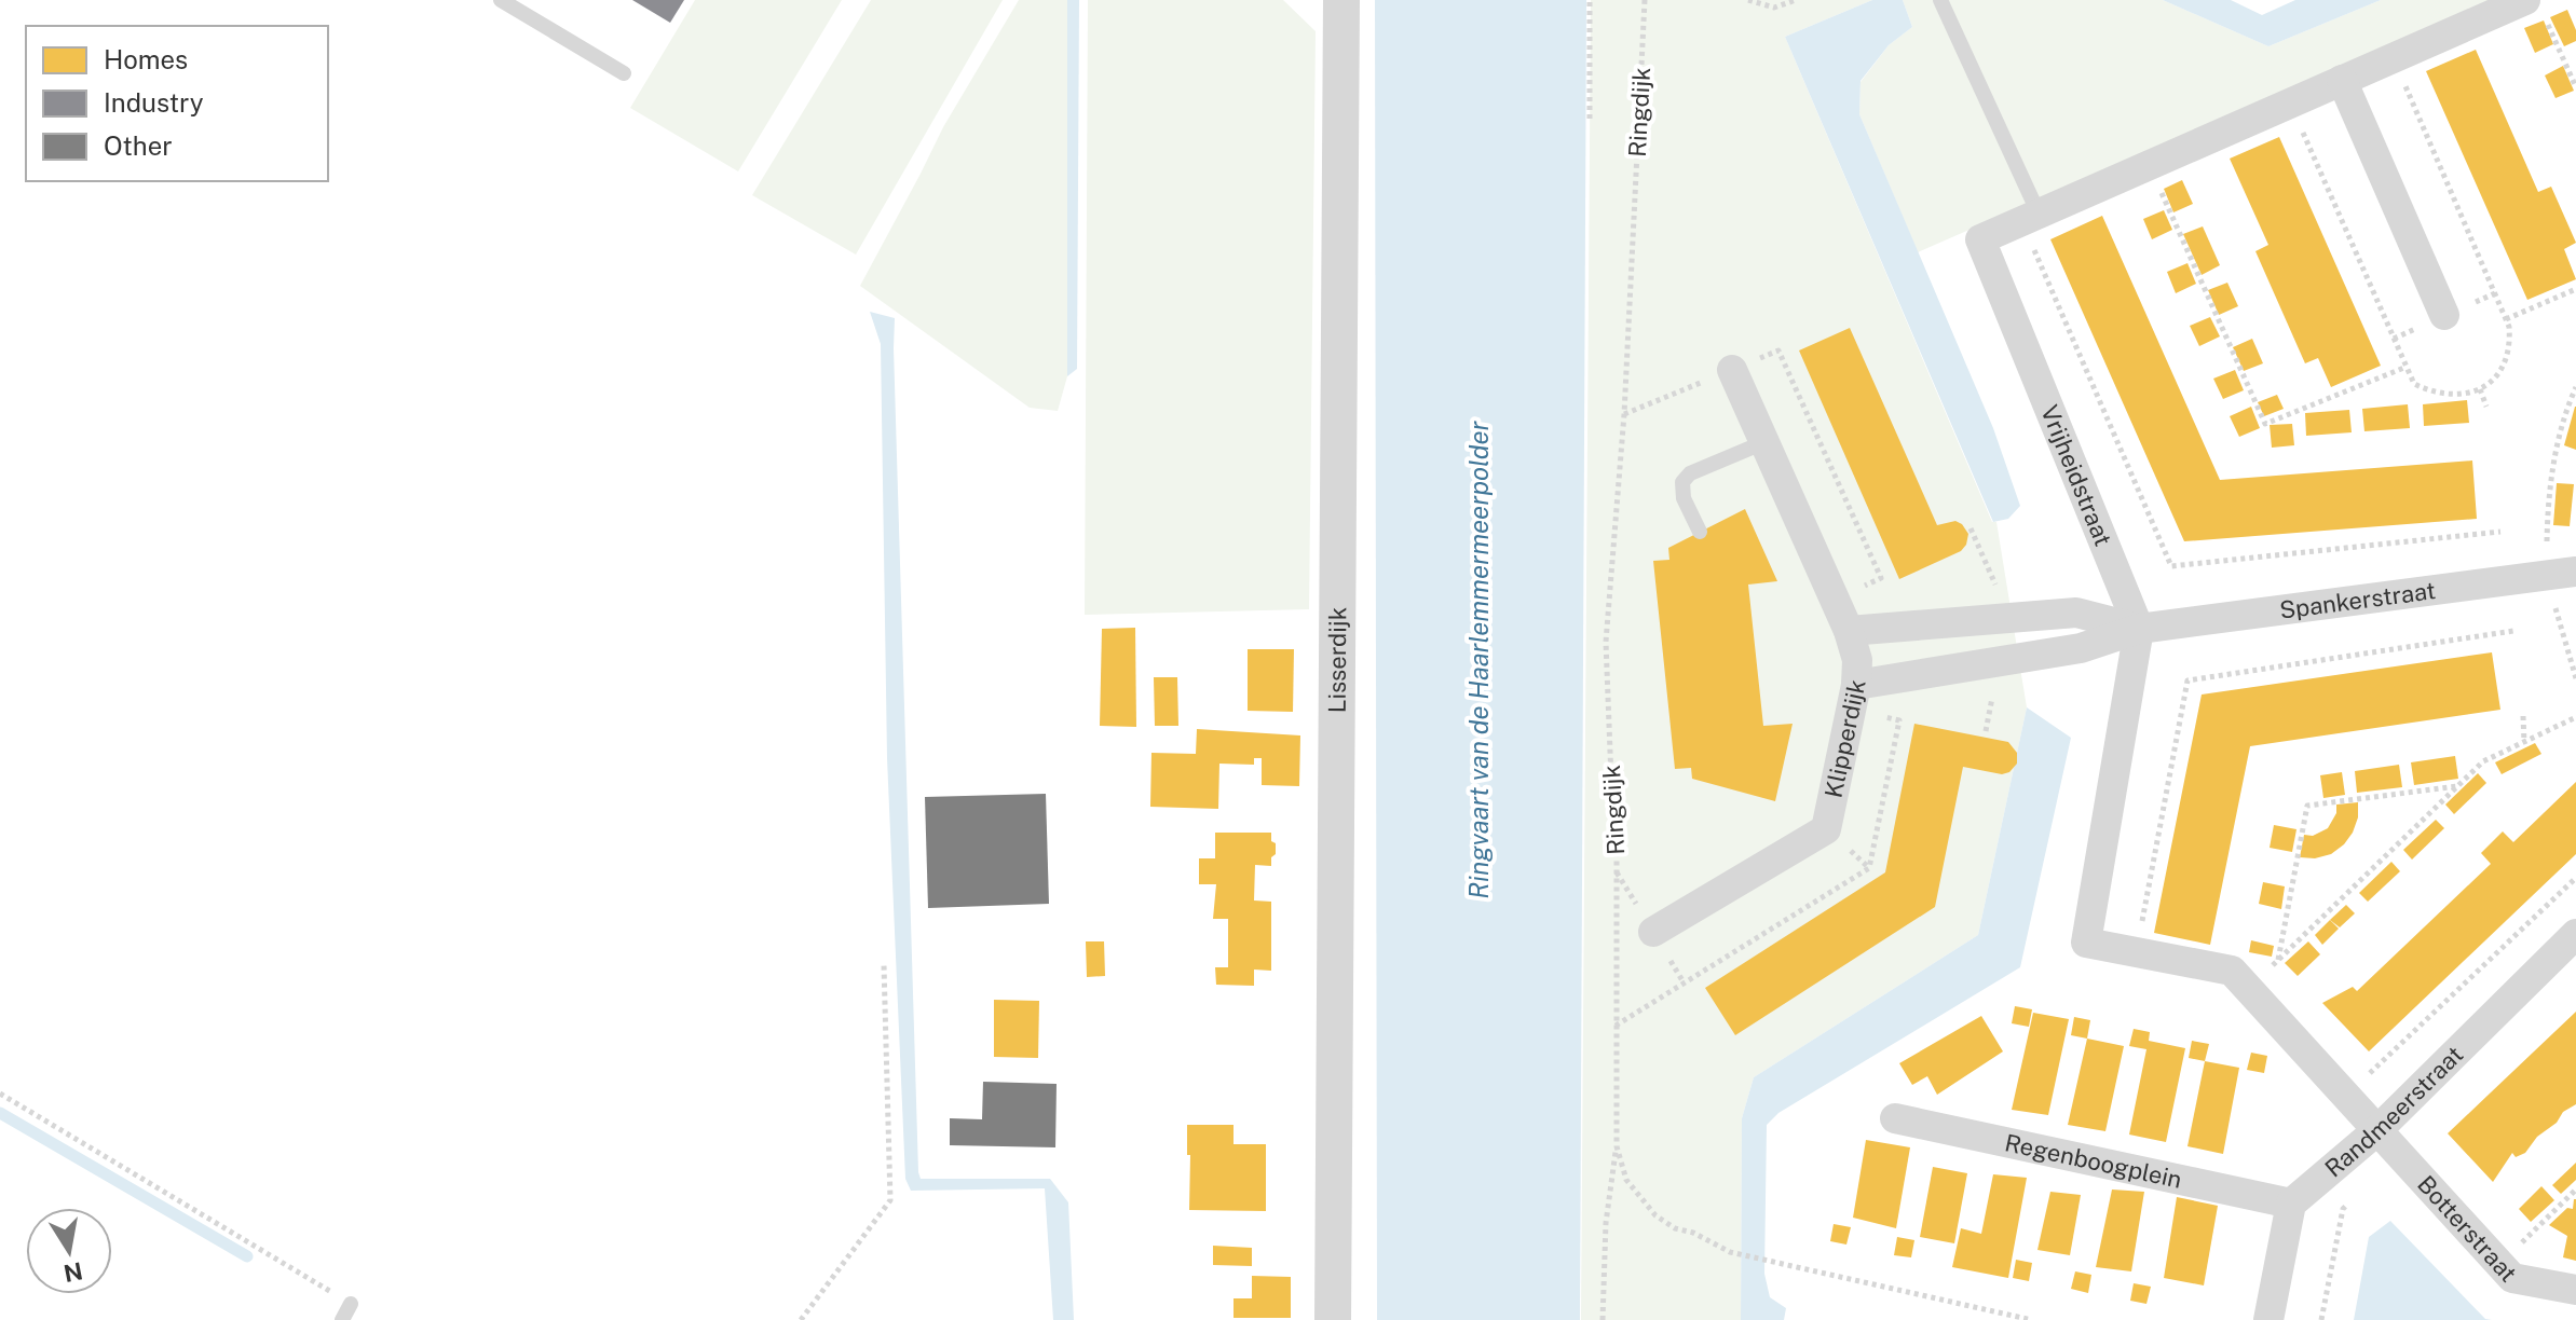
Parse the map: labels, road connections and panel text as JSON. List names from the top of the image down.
{
  "streets": {
    "street": [
      "Vrijheidstraat",
      "Spankerstraat",
      "Lisserdijk",
      "Klipperdijk",
      "Randmeerstraat",
      "Regenboogplein",
      "Botterstraat"
    ],
    "path": ["Ringdijk"]
  },
  "crossings": [
    ["Vrijheidstraat", "Spankerstraat"],
    ["Spankerstraat", "Klipperdijk"],
    ["Randmeerstraat", "Regenboogplein"],
    ["Randmeerstraat", "Botterstraat"]
  ],
  "water": ["Ringvaart van de Haarlemmermeerpolder"],
  "legend": ["Homes", "Industry", "Other"],
  "north": "bottom"
}
